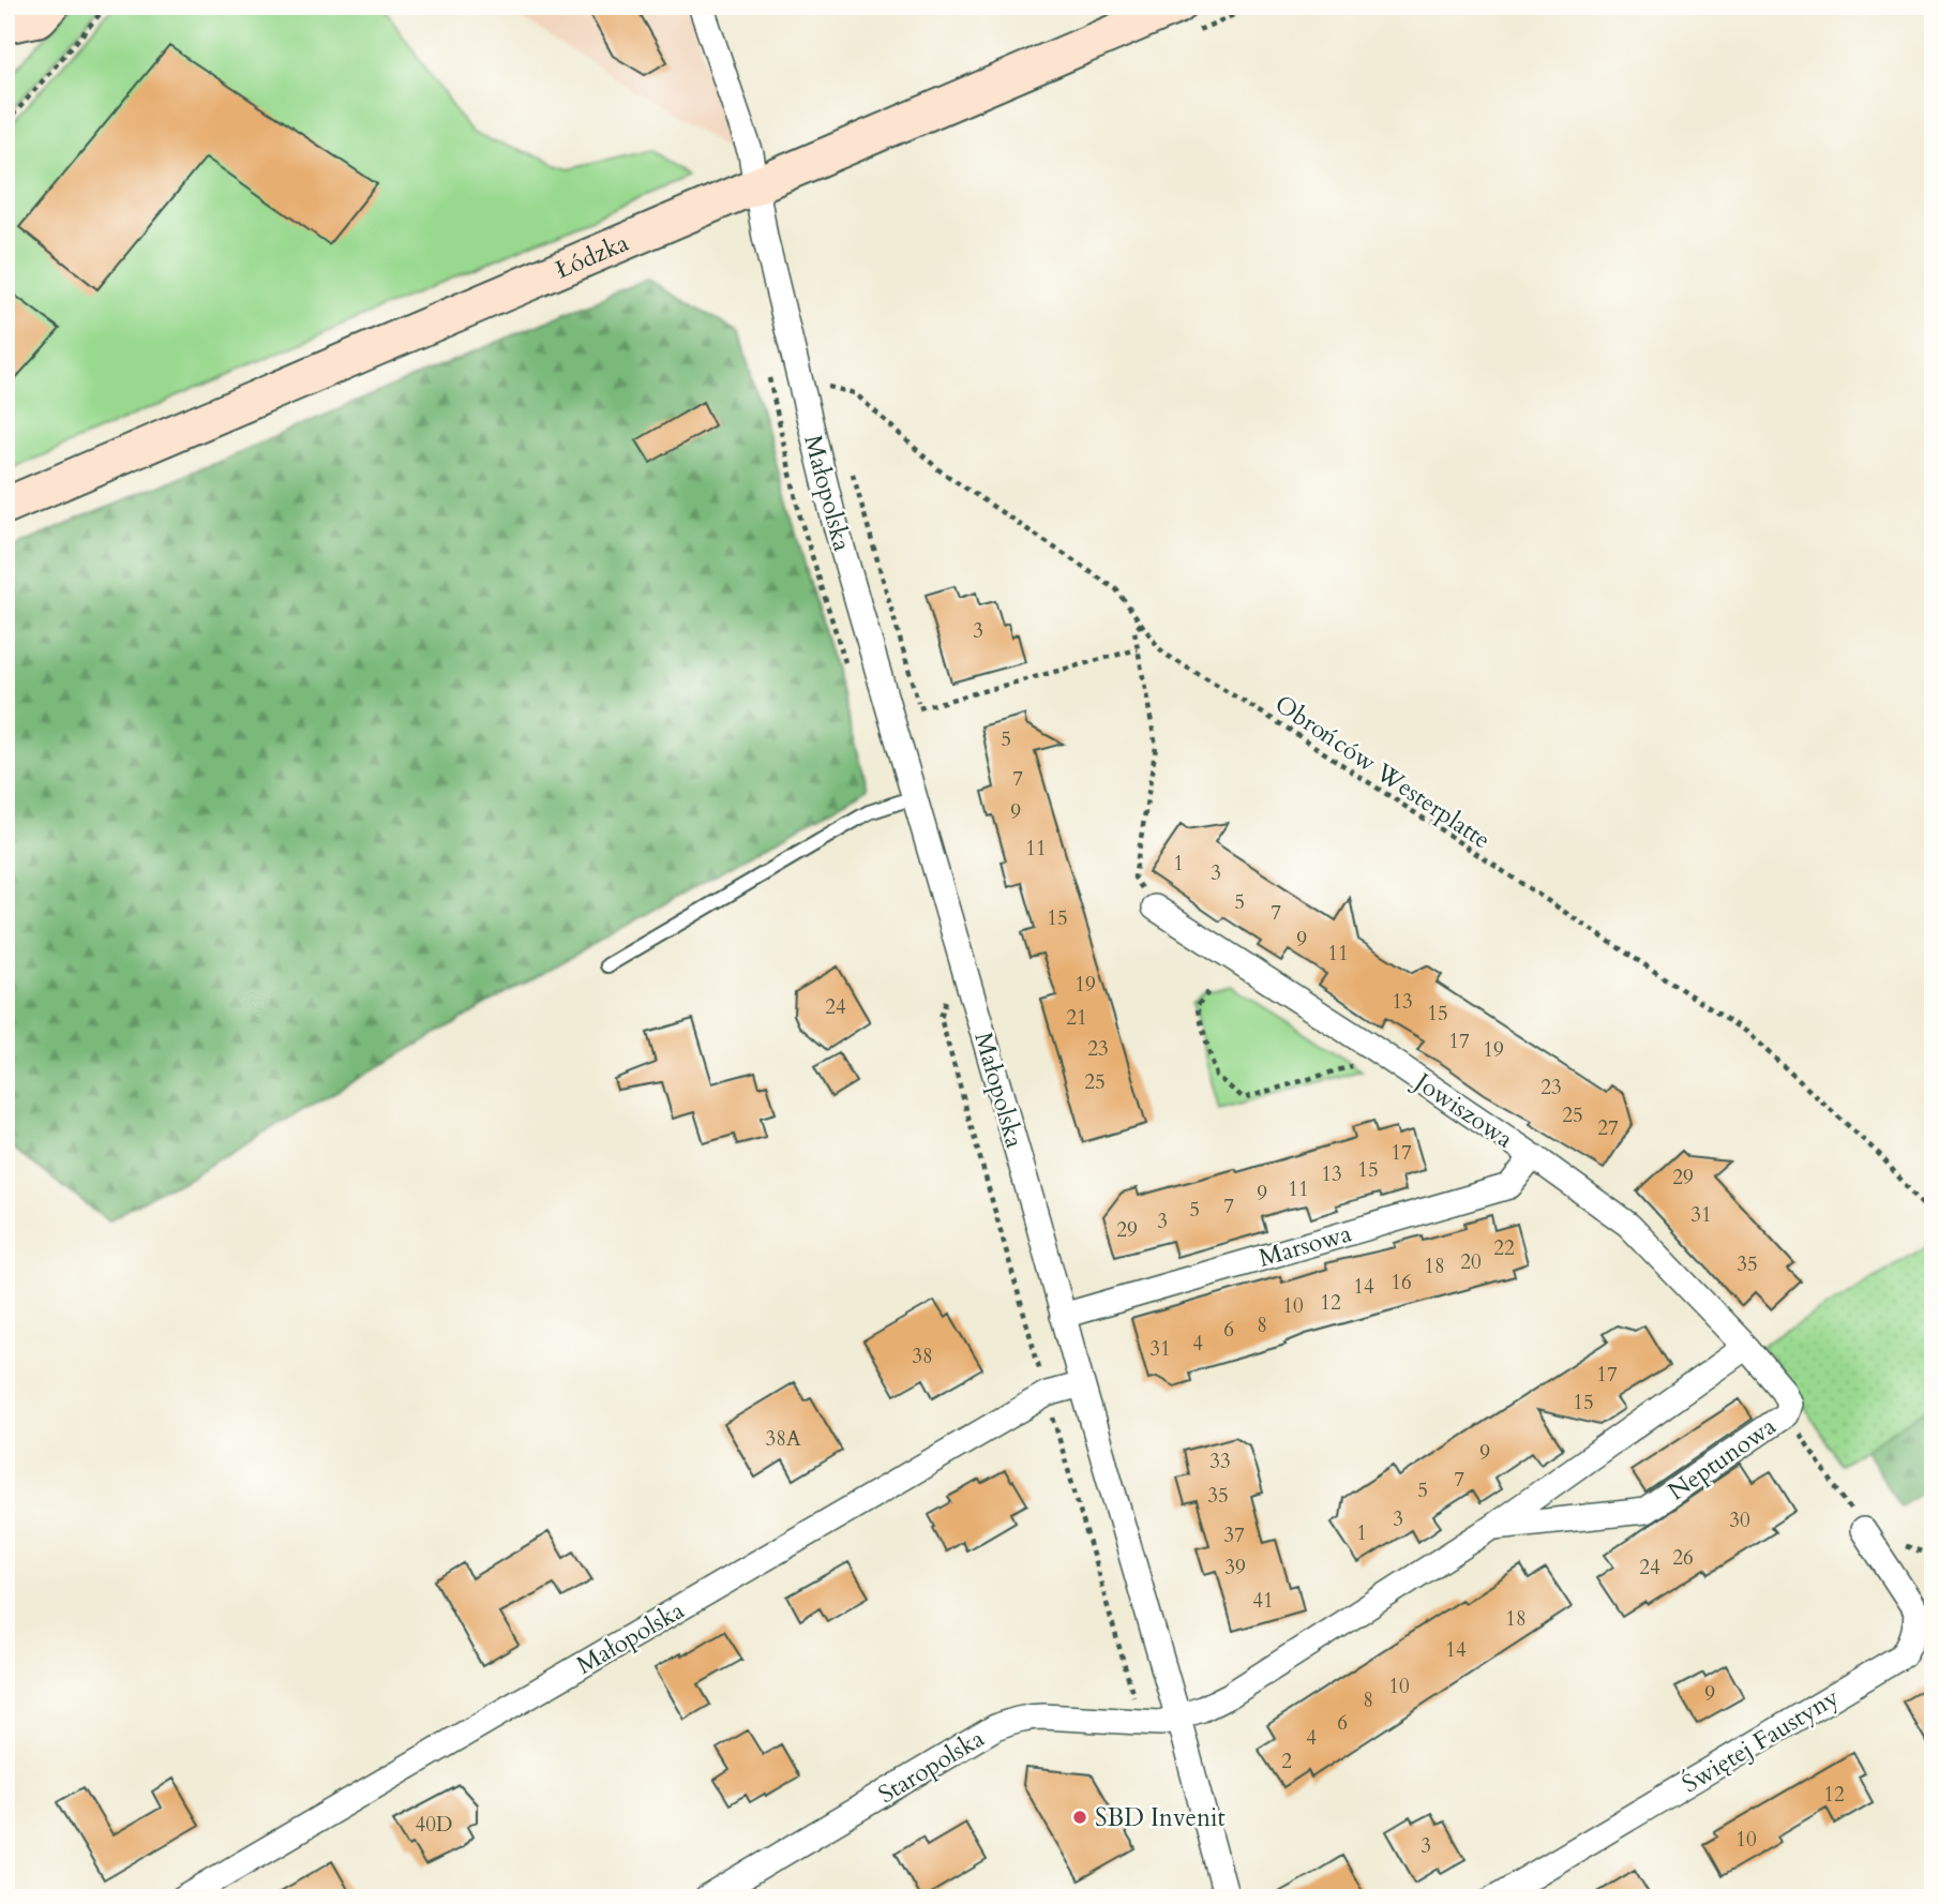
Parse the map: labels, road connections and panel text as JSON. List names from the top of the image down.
{
  "streets": {
    "street": [
      "Łódzka",
      "Małopolska",
      "Jowiszowa",
      "Marsowa",
      "Neptunowa",
      "Świętej Faustyny",
      "Staropolska"
    ],
    "path": ["Obrońców Westerplatte"]
  },
  "crossings": [
    ["Łódzka", "Małopolska"],
    ["Małopolska", "Obrońców Westerplatte"],
    ["Małopolska", "Marsowa"],
    ["Małopolska", "Neptunowa"],
    ["Małopolska", "Staropolska"],
    ["Jowiszowa", "Marsowa"],
    ["Jowiszowa", "Neptunowa"],
    ["Neptunowa", "Staropolska"]
  ],
  "places": ["SBD Invenit"],
  "house_numbers": [
    "3",
    "5",
    "7",
    "9",
    "11",
    "1",
    "3",
    "5",
    "7",
    "15",
    "9",
    "11",
    "19",
    "13",
    "24",
    "15",
    "21",
    "17",
    "23",
    "19",
    "25",
    "23",
    "25",
    "27",
    "17",
    "15",
    "13",
    "29",
    "11",
    "9",
    "7",
    "5",
    "31",
    "3",
    "29",
    "22",
    "20",
    "35",
    "18",
    "16",
    "14",
    "12",
    "10",
    "8",
    "6",
    "4",
    "31",
    "38",
    "17",
    "15",
    "38A",
    "9",
    "33",
    "7",
    "5",
    "35",
    "3",
    "30",
    "1",
    "37",
    "26",
    "39",
    "24",
    "41",
    "18",
    "14",
    "10",
    "9",
    "8",
    "6",
    "4",
    "2",
    "12",
    "40D",
    "10",
    "3"
  ]
}
